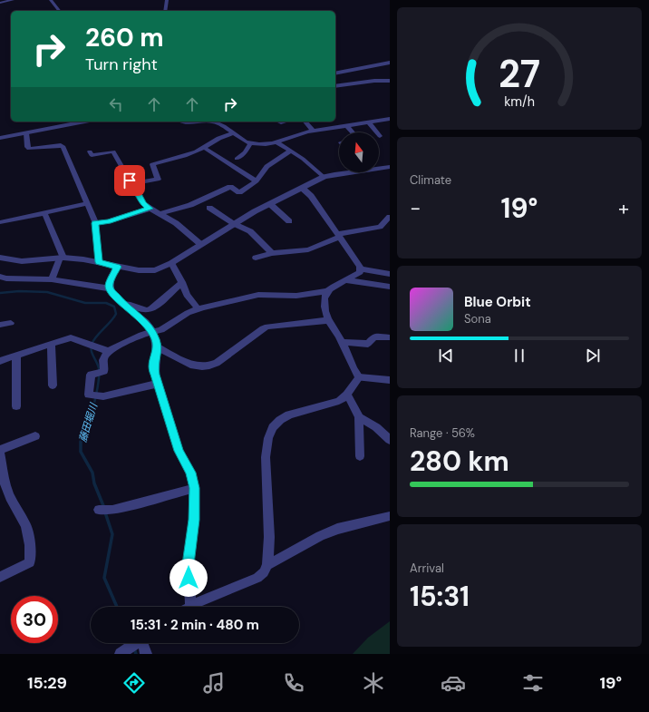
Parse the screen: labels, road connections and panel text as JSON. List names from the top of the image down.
{
  "water": ["藤田堀川"],
  "north": "top",
  "page": {
    "turn": ["260 m", "Turn right"],
    "tile": [
      "Climate",
      ["Range · 56%", "280 km"],
      ["Arrival", "15:31"]
    ],
    "heat": ["−", "19°", "+"],
    "song": ["Blue Orbit", "Sona"],
    "limit": "30",
    "trip": "15:31 · 2 min · 480 m",
    "tabs": ["15:29", "19°"],
    "gauge": ["27", "km/h"]
  }
}
